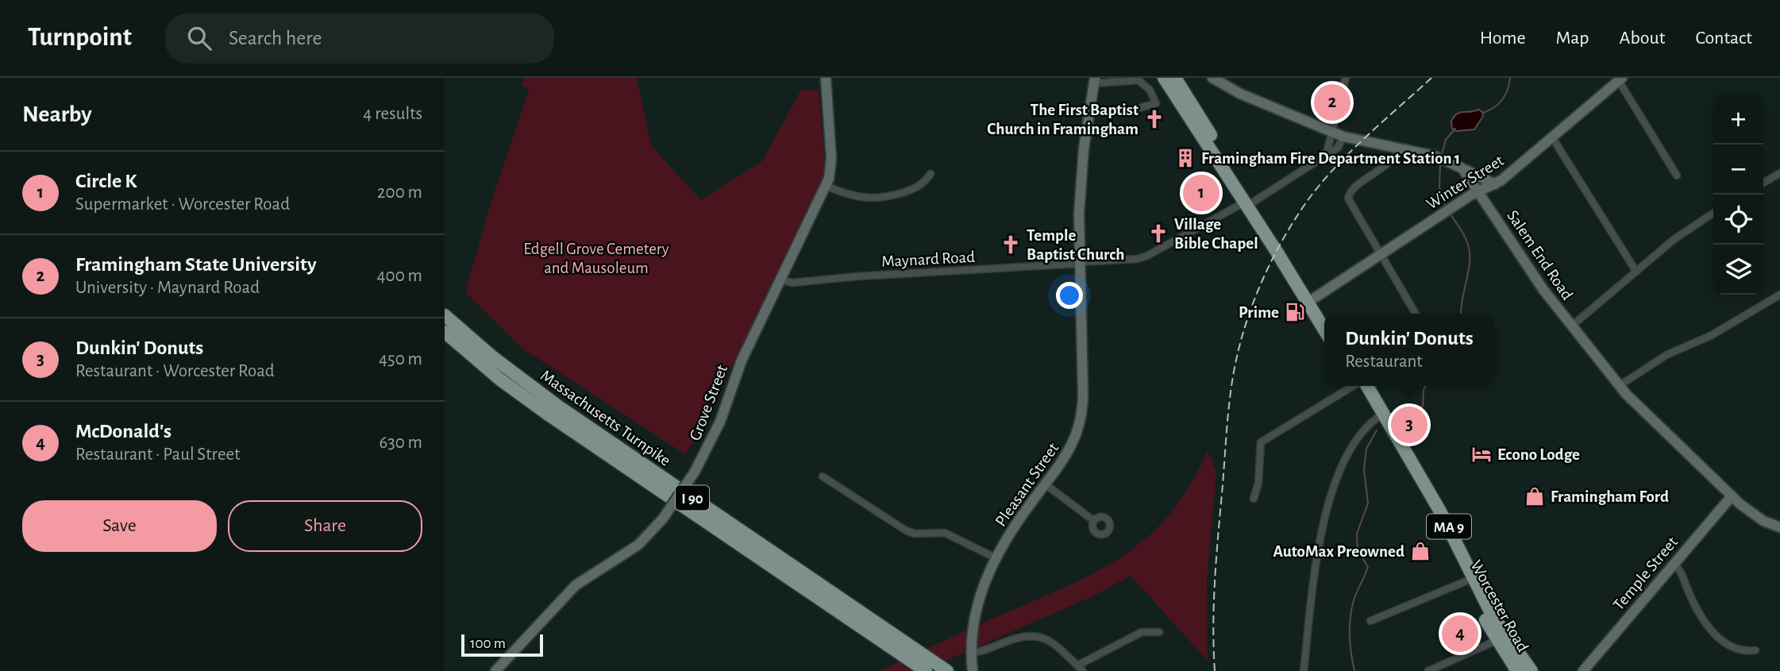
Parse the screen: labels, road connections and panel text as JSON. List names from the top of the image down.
{
  "streets": {
    "highway": [
      "Massachusetts Turnpike",
      "I 90",
      "MA 9",
      "Worcester Road"
    ],
    "street": [
      "Winter Street",
      "Salem End Road",
      "Maynard Road",
      "Grove Street",
      "Pleasant Street",
      "Temple Street"
    ]
  },
  "crossings": [
    ["Winter Street", "Salem End Road"],
    ["Salem End Road", "Maynard Road"],
    ["Salem End Road", "Temple Street"],
    ["Maynard Road", "Grove Street"],
    ["Maynard Road", "Pleasant Street"]
  ],
  "parks": ["Edgell Grove Cemetery and Mausoleum"],
  "places": {
    "church": ["The First Baptist Church in Framingham", "Village Bible Chapel", "Temple Baptist Church"],
    "building": ["Framingham Fire Department Station 1"],
    "fuel station": ["Prime"],
    "hotel": ["Econo Lodge"],
    "shop": ["Framingham Ford", "AutoMax Preowned"]
  },
  "scale_bar": "100 m",
  "page": {
    "header": "Turnpoint",
    "search": "Search here",
    "nav": [
      "Home",
      "Map",
      "About",
      "Contact"
    ],
    "heading": ["Nearby", "4 results"],
    "pins": [
      "2",
      "1",
      "3",
      "4"
    ],
    "map_buttons": ["+", "−"],
    "list": [
      {
        "mark": "1",
        "name": "Circle K",
        "note": "Supermarket · Worcester Road",
        "value": "200 m"
      },
      {
        "mark": "2",
        "name": "Framingham State University",
        "note": "University · Maynard Road",
        "value": "400 m"
      },
      {
        "mark": "3",
        "name": "Dunkin' Donuts",
        "note": "Restaurant · Worcester Road",
        "value": "450 m"
      },
      {
        "mark": "4",
        "name": "McDonald's",
        "note": "Restaurant · Paul Street",
        "value": "630 m"
      }
    ],
    "popup": ["Dunkin' Donuts", "Restaurant"],
    "buttons": ["Save", "Share"],
    "scale": "100 m"
  }
}
